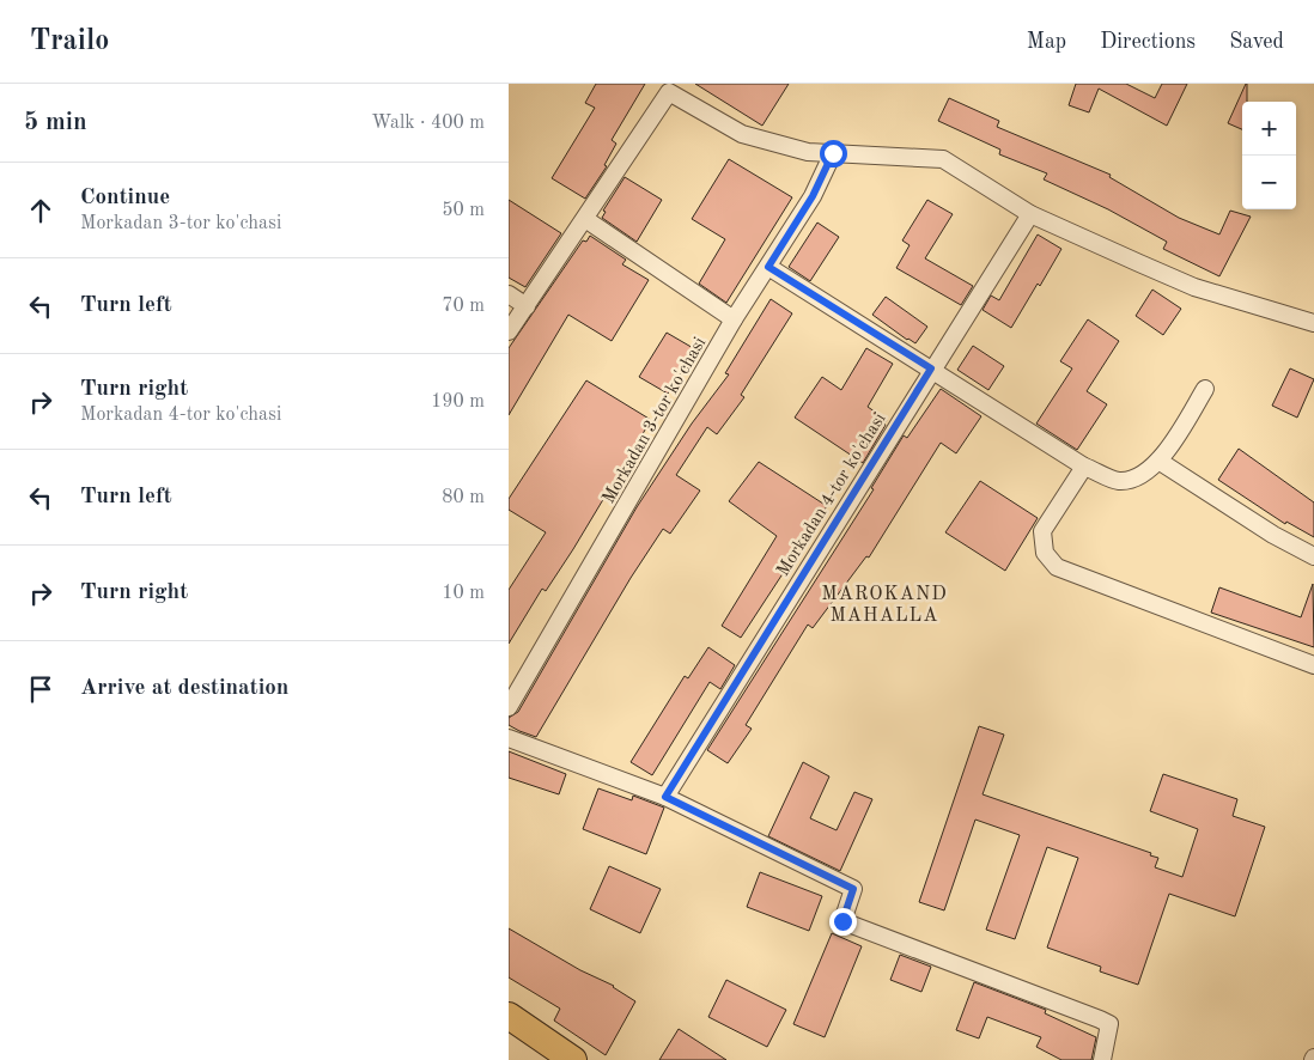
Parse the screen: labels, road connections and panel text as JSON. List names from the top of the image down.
{
  "streets": {
    "street": ["Morkadan 3-tor ko'chasi", "Morkadan 4-tor ko'chasi"]
  },
  "districts": ["MAROKAND MAHALLA"],
  "page": {
    "header": "Trailo",
    "nav": ["Map", "Directions", "Saved"],
    "heading": ["5 min", "Walk · 400 m"],
    "map_buttons": ["+", "−"],
    "list": [
      ["Continue", "Morkadan 3-tor ko'chasi", "50 m"],
      ["Turn left", "70 m"],
      ["Turn right", "Morkadan 4-tor ko'chasi", "190 m"],
      ["Turn left", "80 m"],
      ["Turn right", "10 m"],
      "Arrive at destination"
    ]
  }
}
